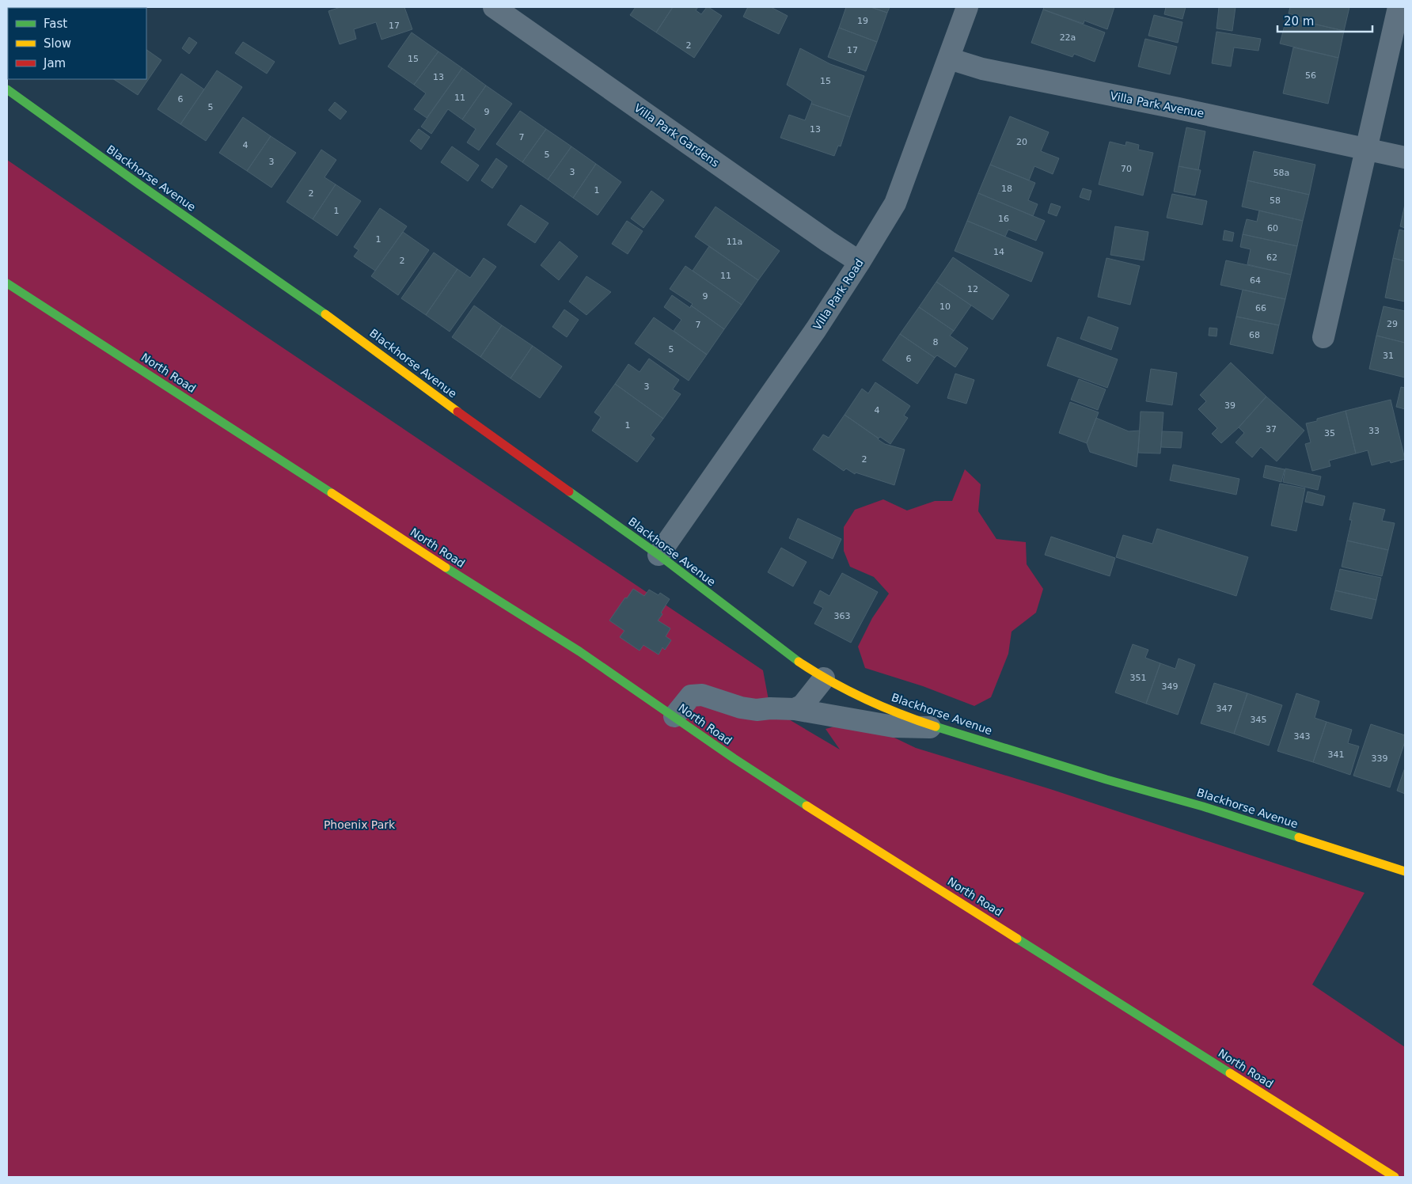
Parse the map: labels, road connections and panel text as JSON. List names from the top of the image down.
{
  "streets": {
    "street": [
      "Villa Park Avenue",
      "Villa Park Gardens",
      "Blackhorse Avenue",
      "Villa Park Road",
      "North Road"
    ]
  },
  "crossings": [
    ["Villa Park Avenue", "Villa Park Road"],
    ["Villa Park Gardens", "Villa Park Road"],
    ["Blackhorse Avenue", "Villa Park Road"]
  ],
  "parks": ["Phoenix Park"],
  "house_numbers": [
    "19",
    "17",
    "22a",
    "2",
    "17",
    "15",
    "56",
    "13",
    "15",
    "11",
    "6",
    "5",
    "9",
    "13",
    "7",
    "20",
    "4",
    "5",
    "3",
    "70",
    "3",
    "58a",
    "18",
    "1",
    "2",
    "58",
    "1",
    "16",
    "60",
    "1",
    "11a",
    "14",
    "62",
    "2",
    "11",
    "64",
    "12",
    "9",
    "10",
    "66",
    "29",
    "7",
    "68",
    "8",
    "5",
    "31",
    "6",
    "3",
    "39",
    "4",
    "1",
    "37",
    "33",
    "35",
    "2",
    "363",
    "351",
    "349",
    "347",
    "345",
    "343",
    "341",
    "339"
  ],
  "legend": ["Fast", "Slow", "Jam"],
  "scale_bar": "20 m"
}
